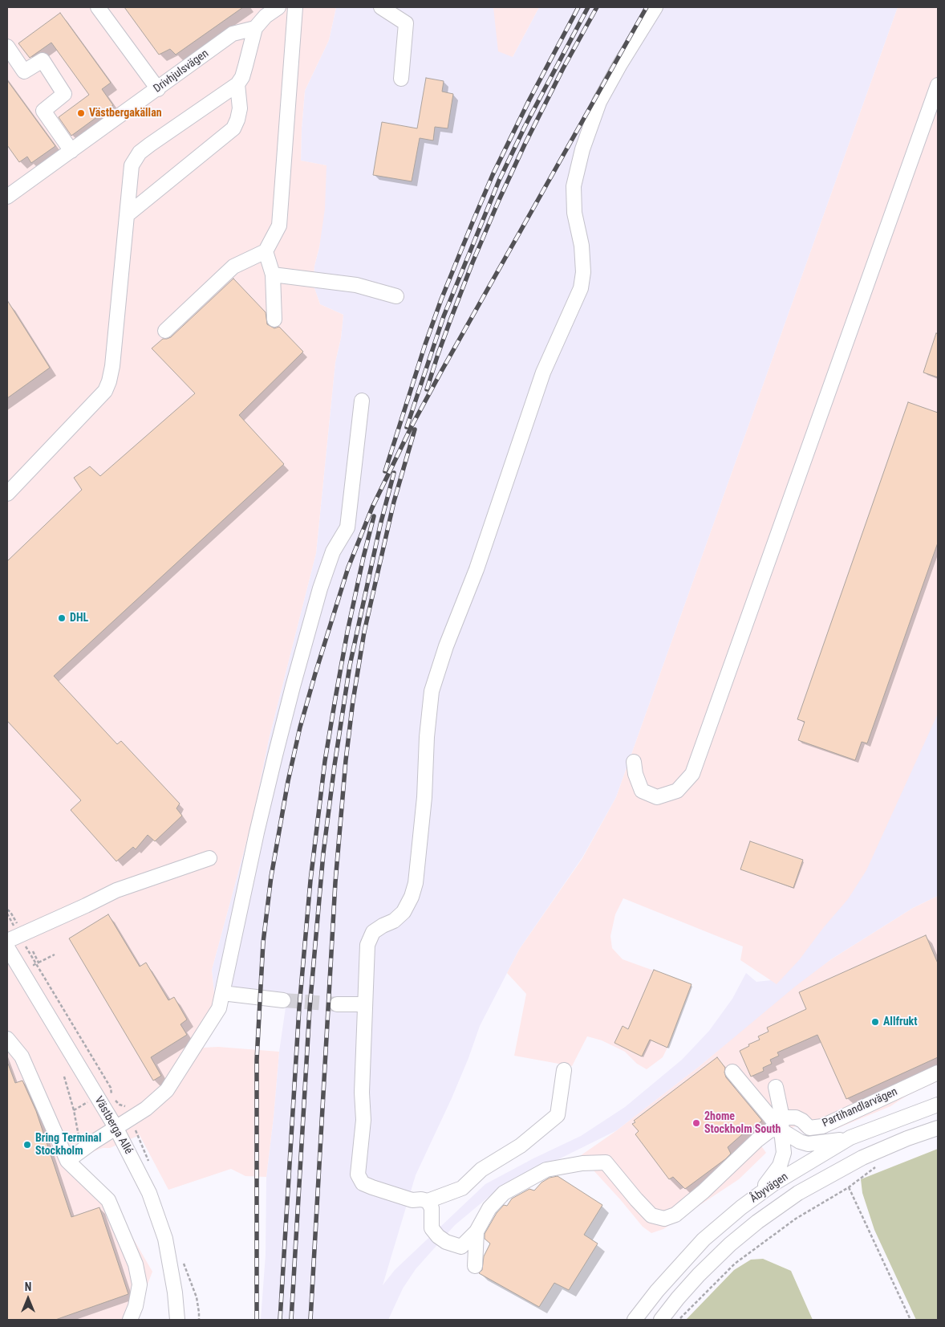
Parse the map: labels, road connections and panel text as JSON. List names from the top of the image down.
{
  "streets": {
    "street": [
      "Drivhjulsvägen",
      "Partihandlarvägen",
      "Västberga Allé",
      "Åbyvägen"
    ]
  },
  "places": [
    "Västbergakällan",
    "DHL",
    "Allfrukt",
    "2home Stockholm South",
    "Bring Terminal Stockholm"
  ],
  "north": "top"
}
